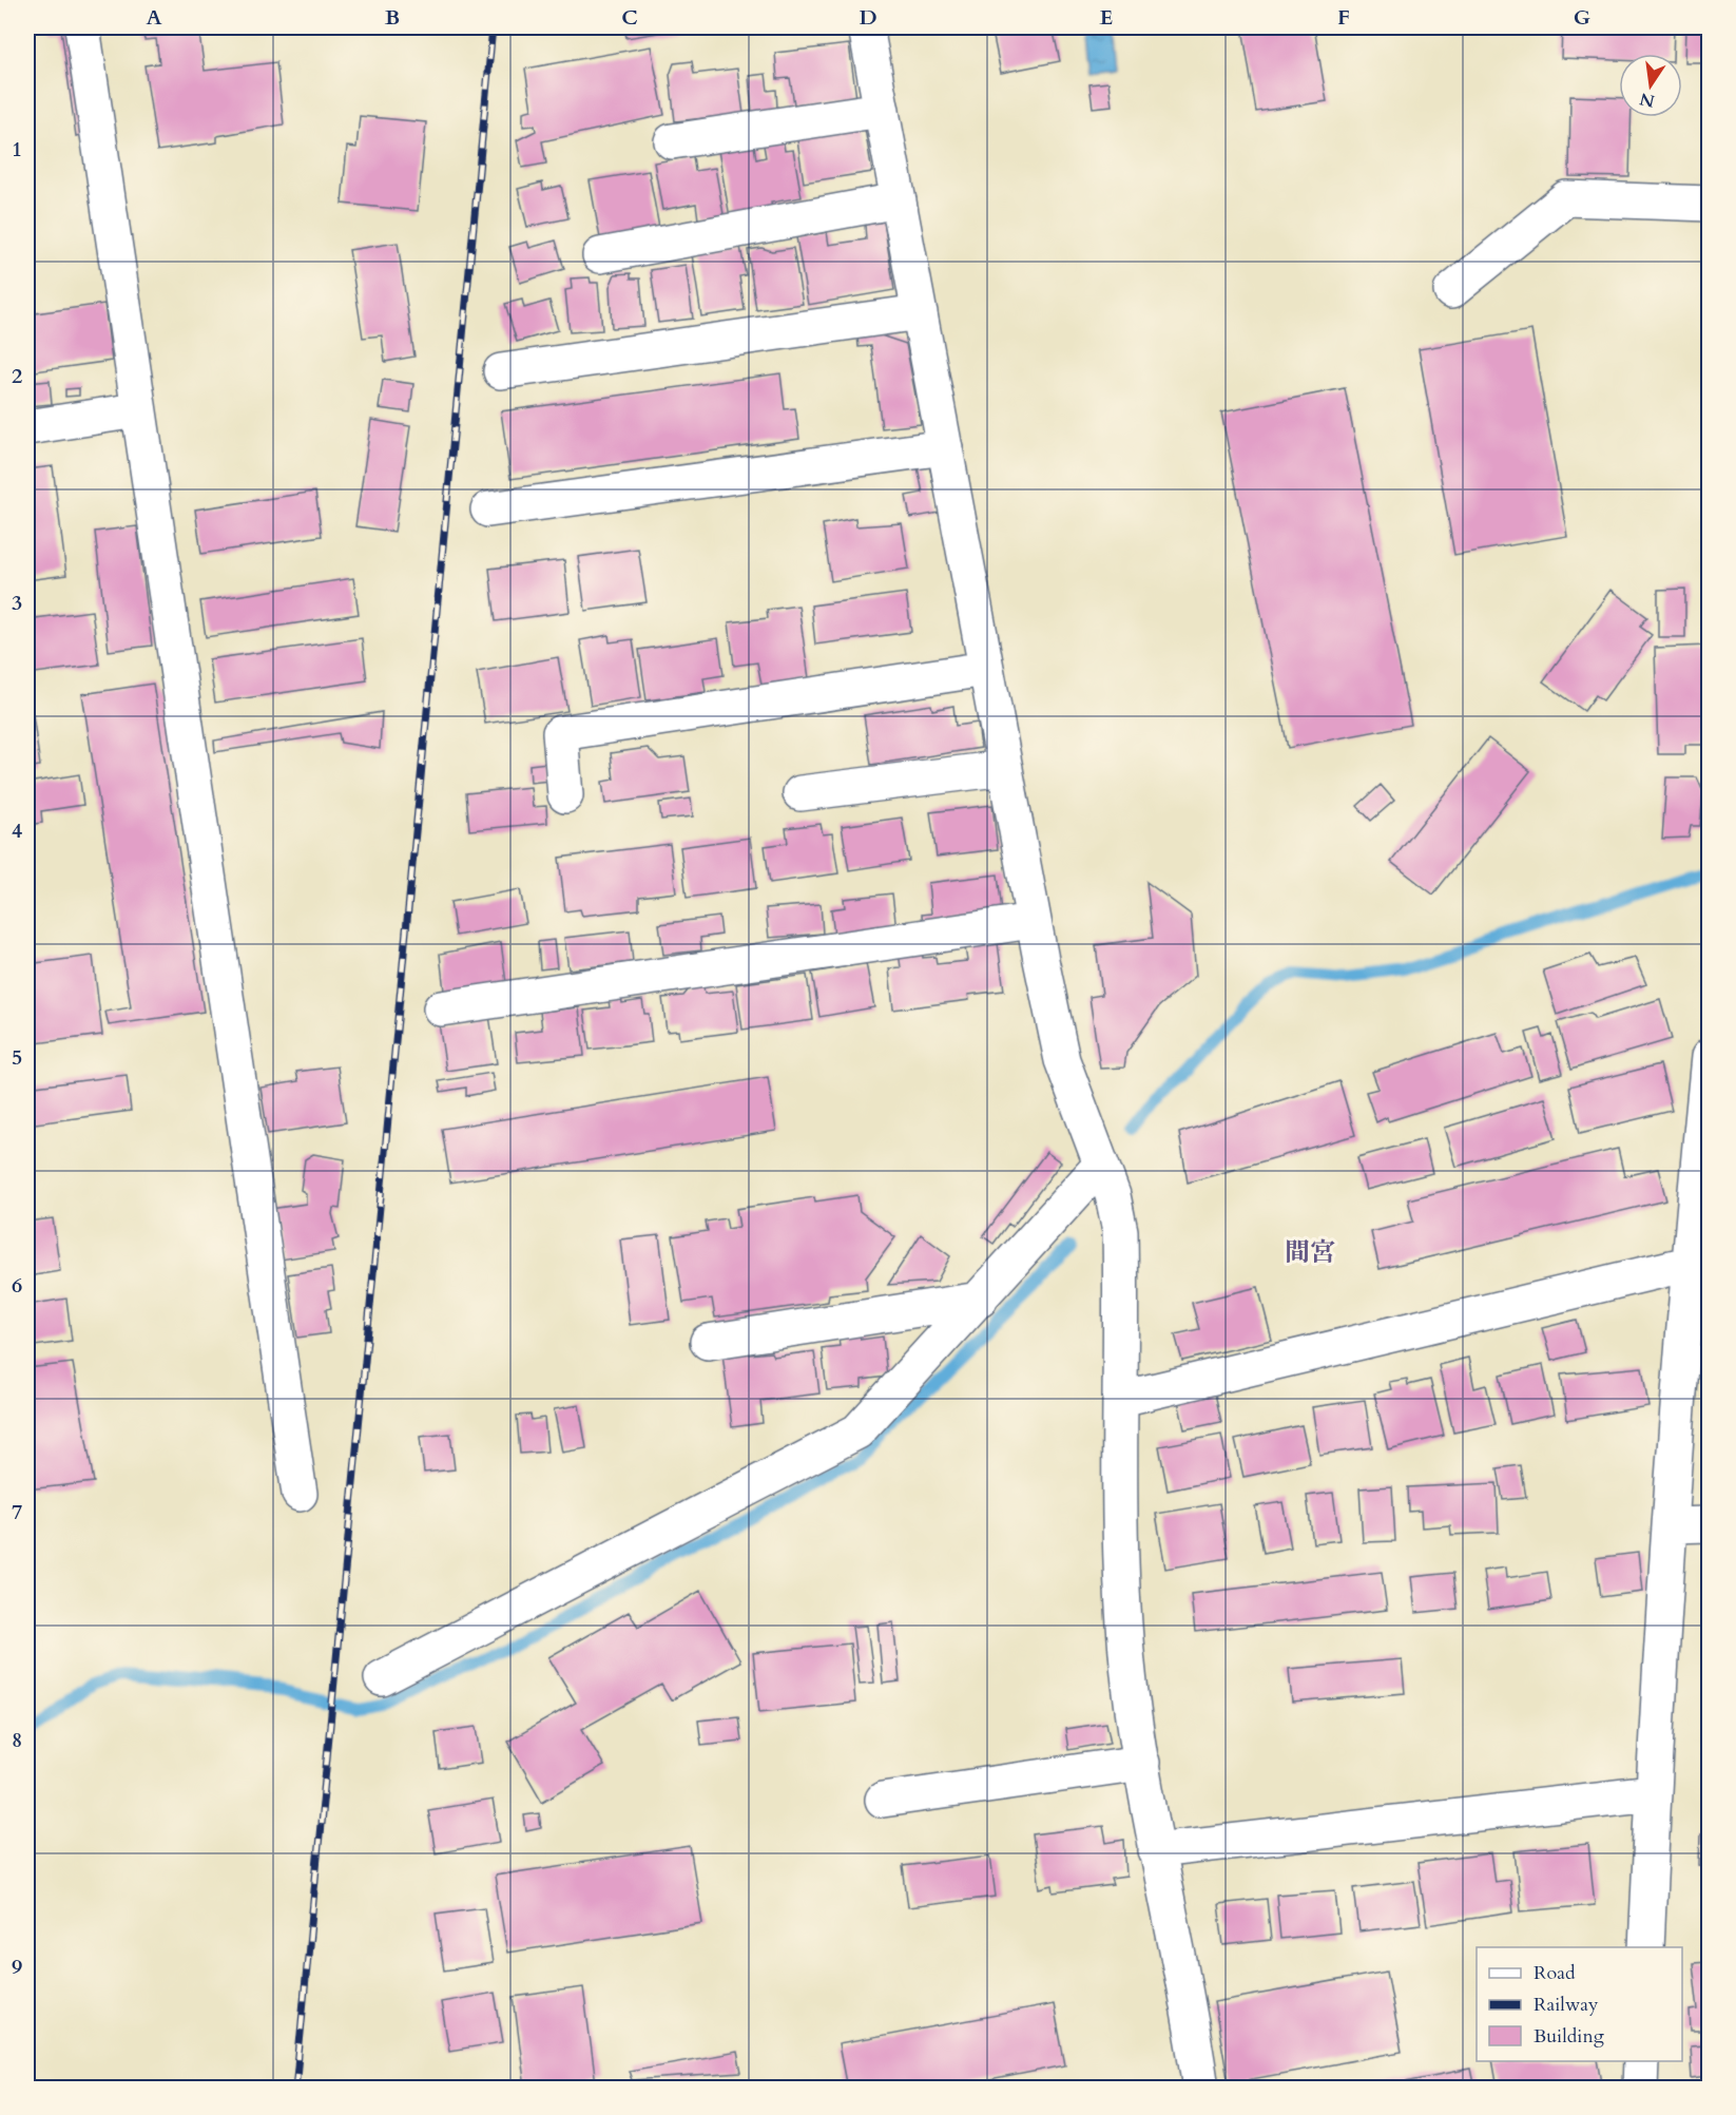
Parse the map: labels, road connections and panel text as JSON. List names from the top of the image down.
{
  "districts": ["間宮"],
  "legend": ["Road", "Railway", "Building"],
  "north": "bottom",
  "grid": {
    "columns": [
      "A",
      "B",
      "C",
      "D",
      "E",
      "F",
      "G"
    ],
    "rows": [
      "1",
      "2",
      "3",
      "4",
      "5",
      "6",
      "7",
      "8",
      "9"
    ]
  }
}
